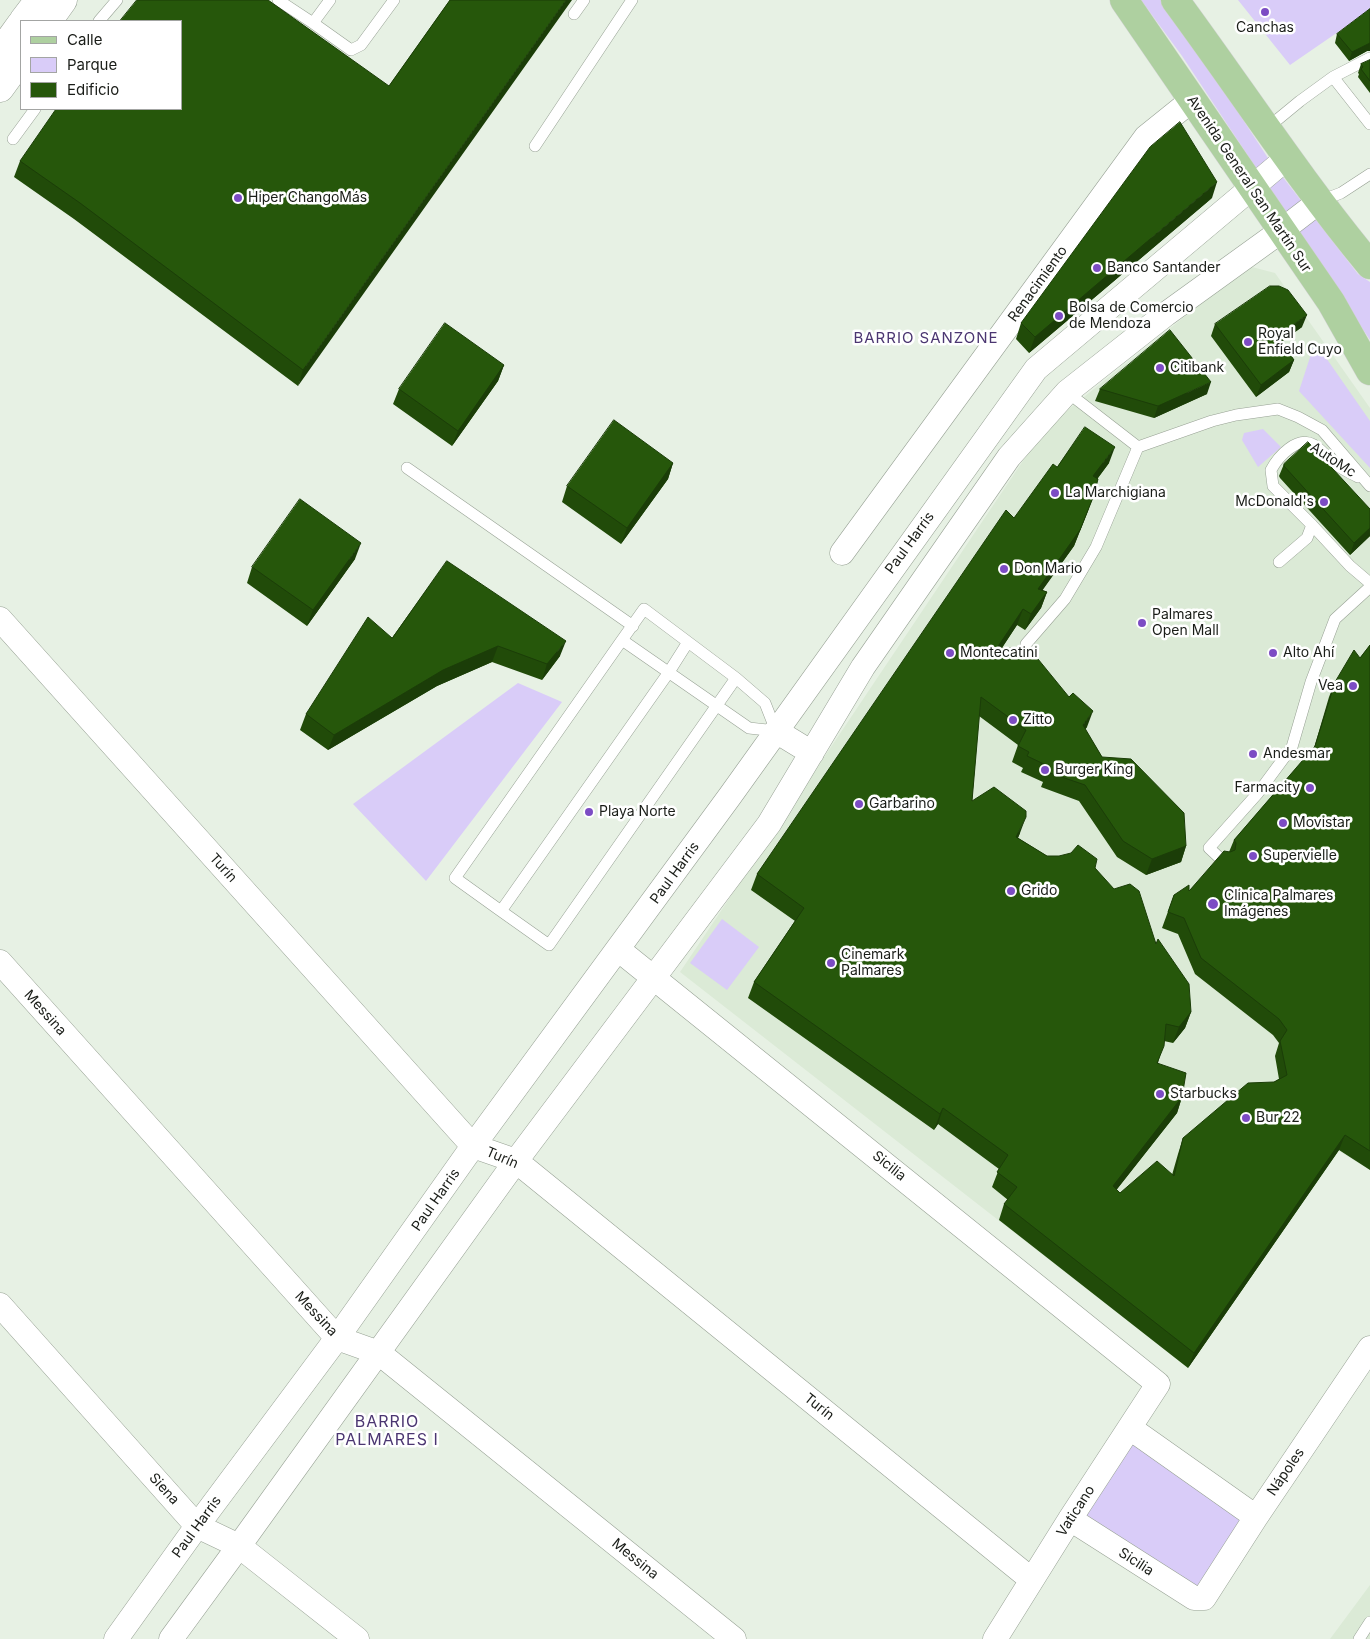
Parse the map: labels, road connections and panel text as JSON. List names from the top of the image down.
{
  "streets": {
    "main road": ["Avenida General San Martín Sur"],
    "street": [
      "Renacimiento",
      "Paul Harris",
      "Turín",
      "Messina",
      "Sicilia",
      "Nápoles",
      "Siena",
      "Vaticano"
    ],
    "lane": ["AutoMc"]
  },
  "crossings": [
    ["Avenida General San Martín Sur", "Renacimiento"],
    ["Avenida General San Martín Sur", "Paul Harris"],
    ["Paul Harris", "Turín"],
    ["Paul Harris", "Messina"],
    ["Paul Harris", "Sicilia"],
    ["Paul Harris", "Siena"],
    ["Turín", "Vaticano"],
    ["Sicilia", "Nápoles"],
    ["Sicilia", "Vaticano"]
  ],
  "districts": ["BARRIO SANZONE", "BARRIO PALMARES I"],
  "places": [
    "Canchas",
    "Hiper ChangoMás",
    "Banco Santander",
    "Bolsa de Comercio de Mendoza",
    "Royal Enfield Cuyo",
    "Citibank",
    "La Marchigiana",
    "McDonald's",
    "Don Mario",
    "Palmares Open Mall",
    "Montecatini",
    "Alto Ahí",
    "Vea",
    "Zitto",
    "Andesmar",
    "Burger King",
    "Farmacity",
    "Garbarino",
    "Playa Norte",
    "Movistar",
    "Supervielle",
    "Grido",
    "Clinica Palmares Imágenes",
    "Cinemark Palmares",
    "Starbucks",
    "Bur 22"
  ],
  "legend": ["Calle", "Parque", "Edificio"]
}
